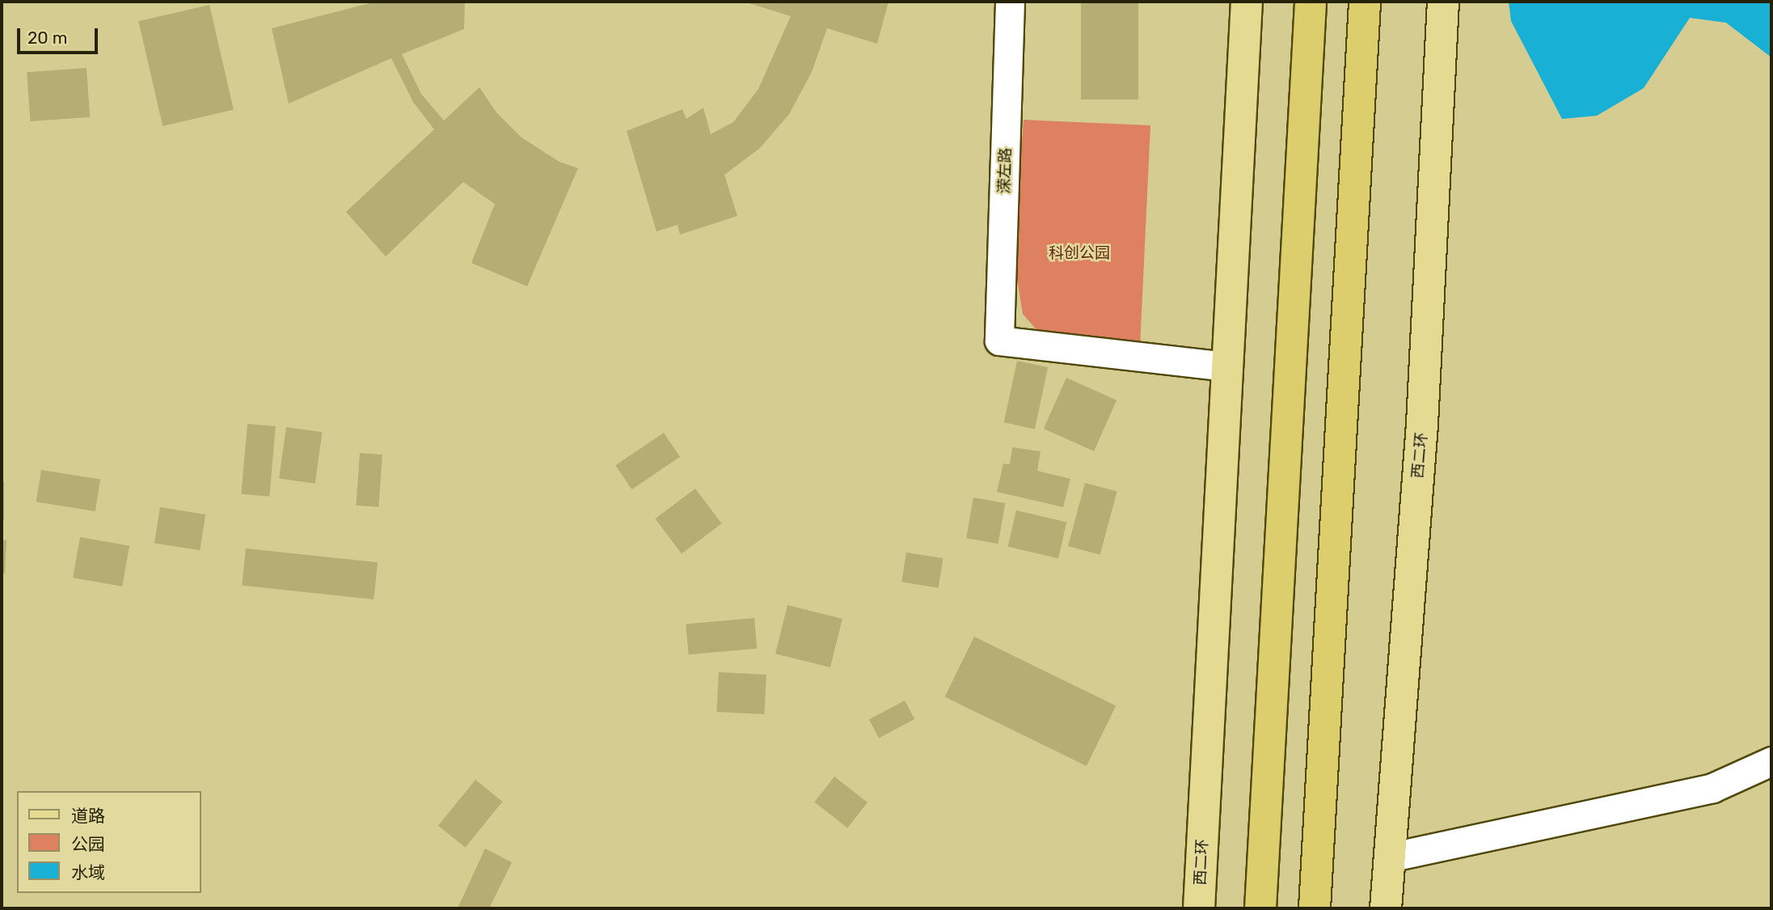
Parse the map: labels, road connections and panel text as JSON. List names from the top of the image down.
{
  "streets": {
    "main road": ["西二环"],
    "street": ["溁左路"]
  },
  "crossings": [
    ["溁左路", "西二环"]
  ],
  "parks": ["科创公园"],
  "legend": ["道路", "公园", "水域"],
  "scale_bar": "20 m"
}
